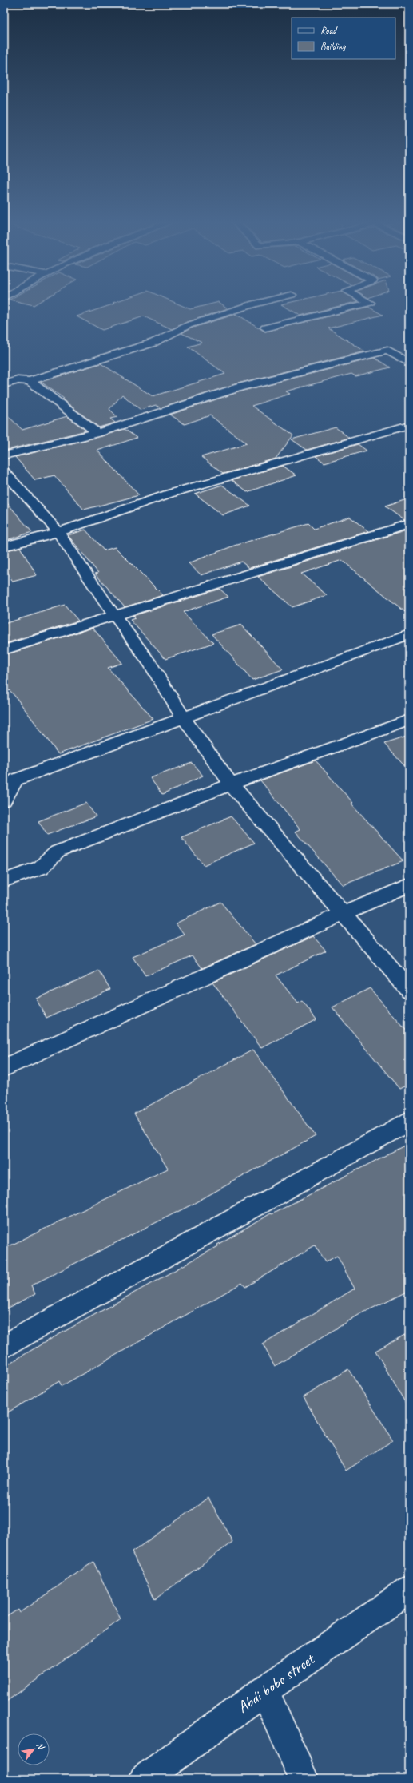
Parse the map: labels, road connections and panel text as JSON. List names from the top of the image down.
{
  "streets": {
    "street": ["Abdi bobo street"]
  },
  "legend": ["Road", "Building"],
  "north": "top right"
}
